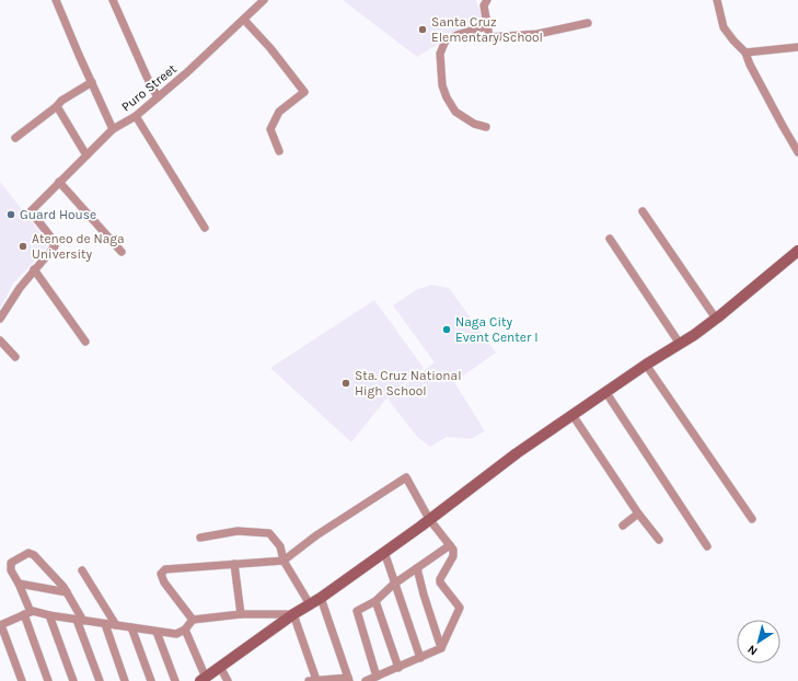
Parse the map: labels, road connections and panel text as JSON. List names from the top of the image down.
{
  "streets": {
    "street": ["Puro Street"]
  },
  "places": [
    "Santa Cruz Elementary School",
    "Guard House",
    "Ateneo de Naga University",
    "Naga City Event Center I",
    "Sta. Cruz National High School"
  ],
  "north": "bottom left"
}
